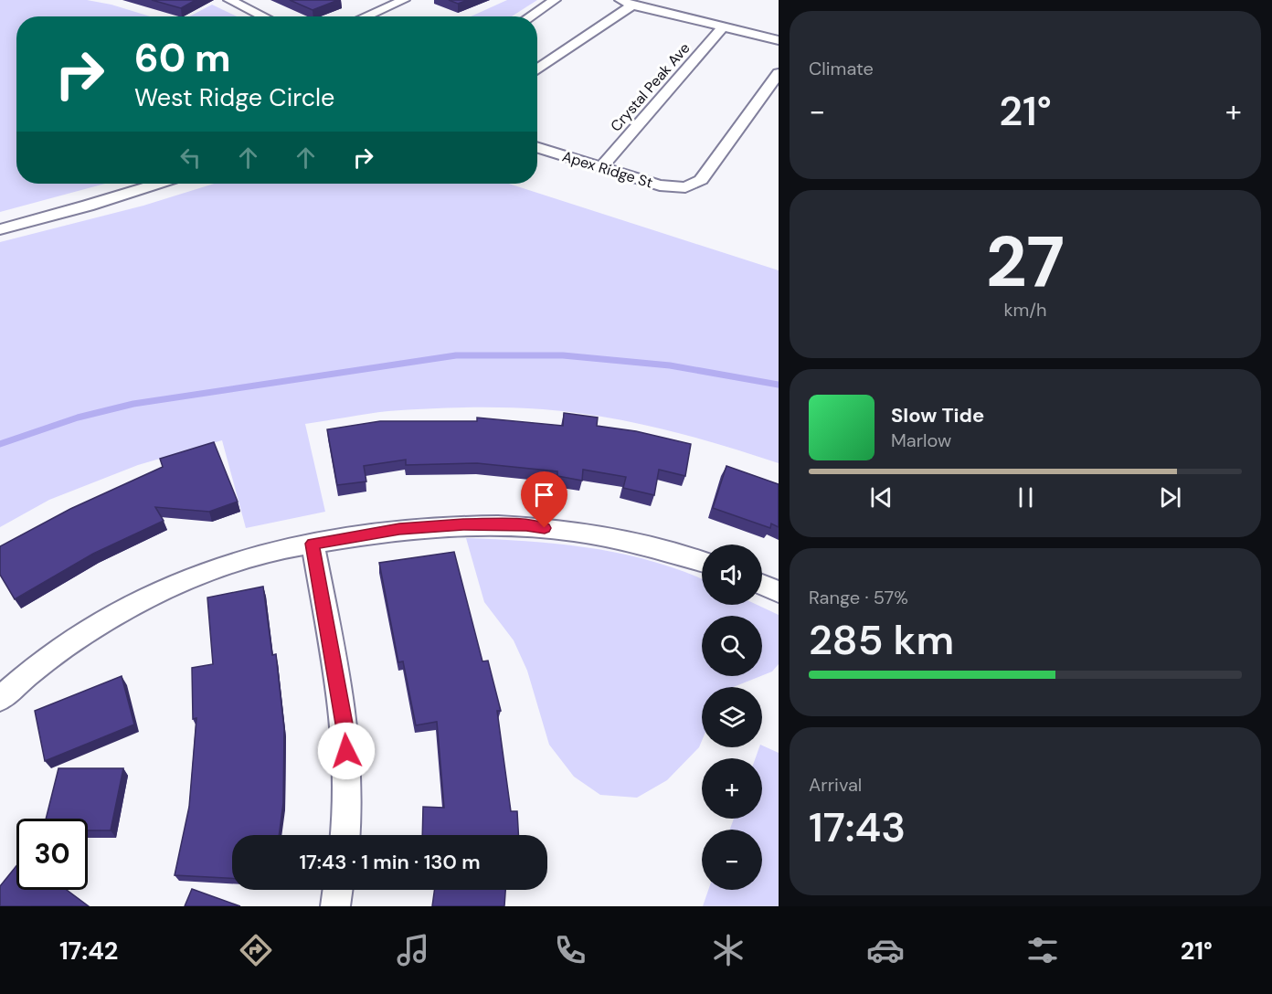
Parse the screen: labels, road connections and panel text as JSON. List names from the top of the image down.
{
  "streets": {
    "street": ["Crystal Peak Ave", "Apex Ridge St"]
  },
  "crossings": [
    ["Crystal Peak Ave", "Apex Ridge St"]
  ],
  "page": {
    "tile": [
      "Climate",
      ["27", "km/h"],
      ["Range · 57%", "285 km"],
      ["Arrival", "17:43"]
    ],
    "turn": ["60 m", "West Ridge Circle"],
    "heat": ["−", "21°", "+"],
    "song": ["Slow Tide", "Marlow"],
    "map_buttons": ["+", "−"],
    "limit": "30",
    "trip": "17:43 · 1 min · 130 m",
    "tabs": ["17:42", "21°"]
  }
}
